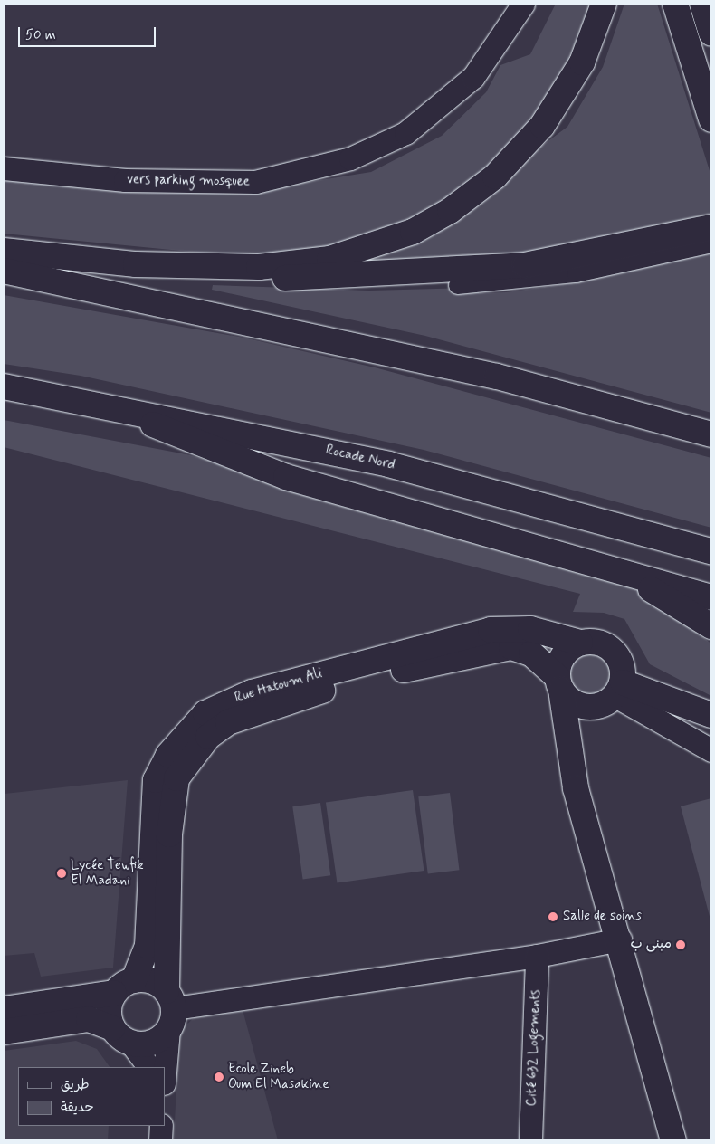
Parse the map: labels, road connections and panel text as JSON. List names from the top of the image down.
{
  "streets": {
    "main road": ["Rocade Nord", "Rue Hatoum Ali"],
    "street": ["vers parking mosquee", "Cité 632 Logements"]
  },
  "places": [
    "Lycée Tewfik El Madani",
    "Salle de soins",
    "مبنى ب",
    "Ecole Zineb Oum El Masakine"
  ],
  "legend": ["طريق", "حديقة"],
  "scale_bar": "50 m"
}
